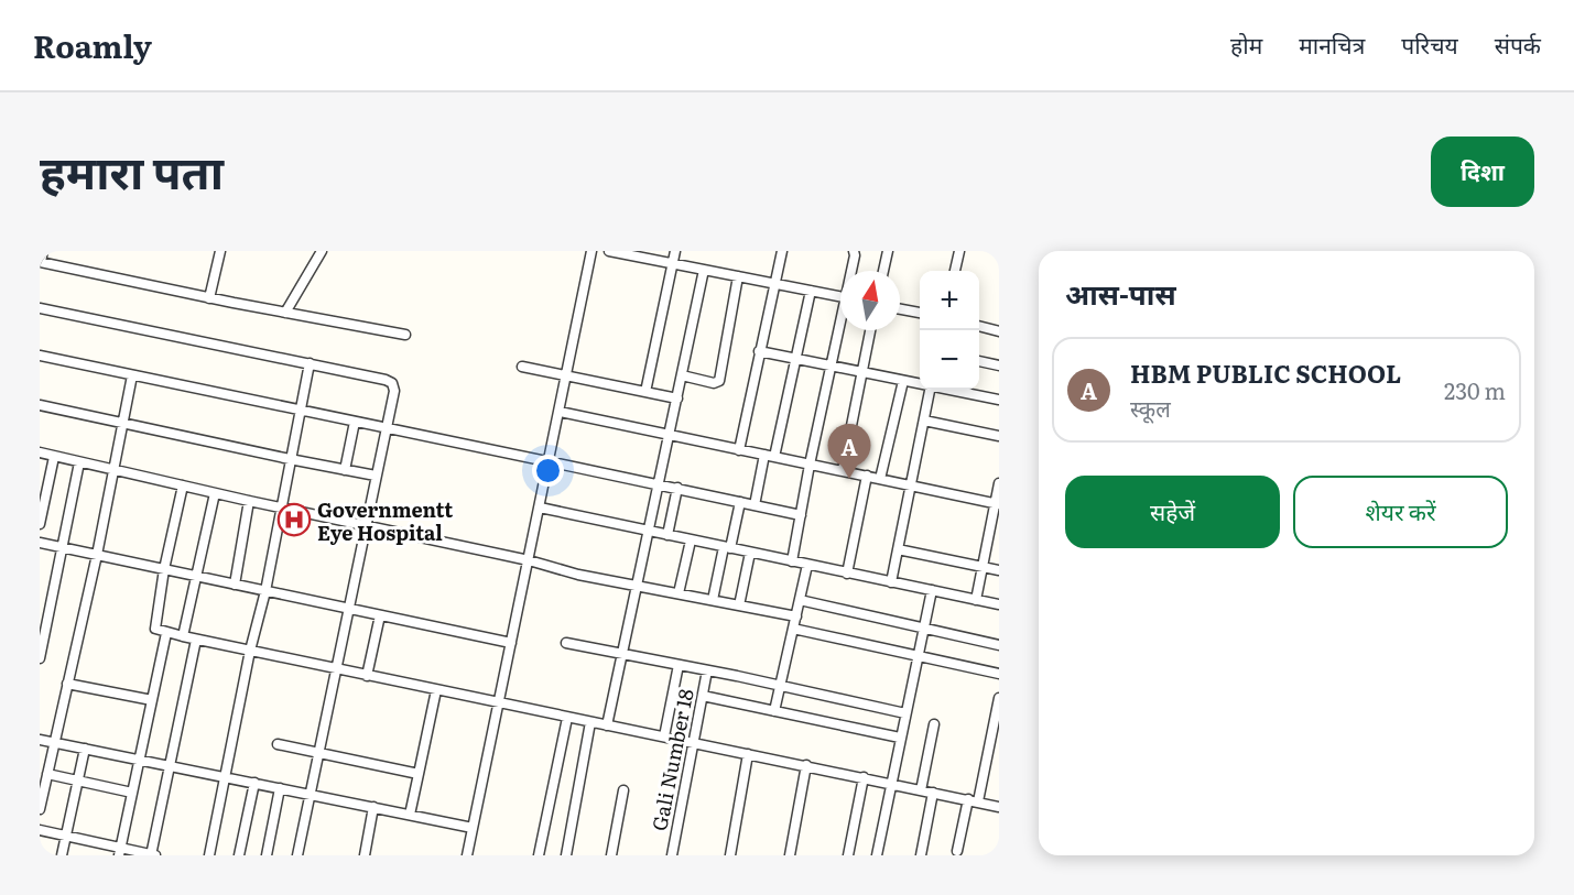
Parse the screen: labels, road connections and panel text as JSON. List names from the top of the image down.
{
  "streets": {
    "street": ["Gali Number 18"]
  },
  "places": {
    "hospital": ["Governmentt Eye Hospital"]
  },
  "north": "top",
  "page": {
    "header": "Roamly",
    "nav": [
      "होम",
      "मानचित्र",
      "परिचय",
      "संपर्क"
    ],
    "title": "हमारा पता",
    "buttons": [
      "दिशा",
      ["सहेजें", "शेयर करें"]
    ],
    "heading": "आस-पास",
    "map_buttons": ["+", "−"],
    "list": [
      {
        "mark": "A",
        "name": "HBM PUBLIC SCHOOL",
        "note": "स्कूल",
        "value": "230 m"
      }
    ],
    "pins": "A"
  }
}
